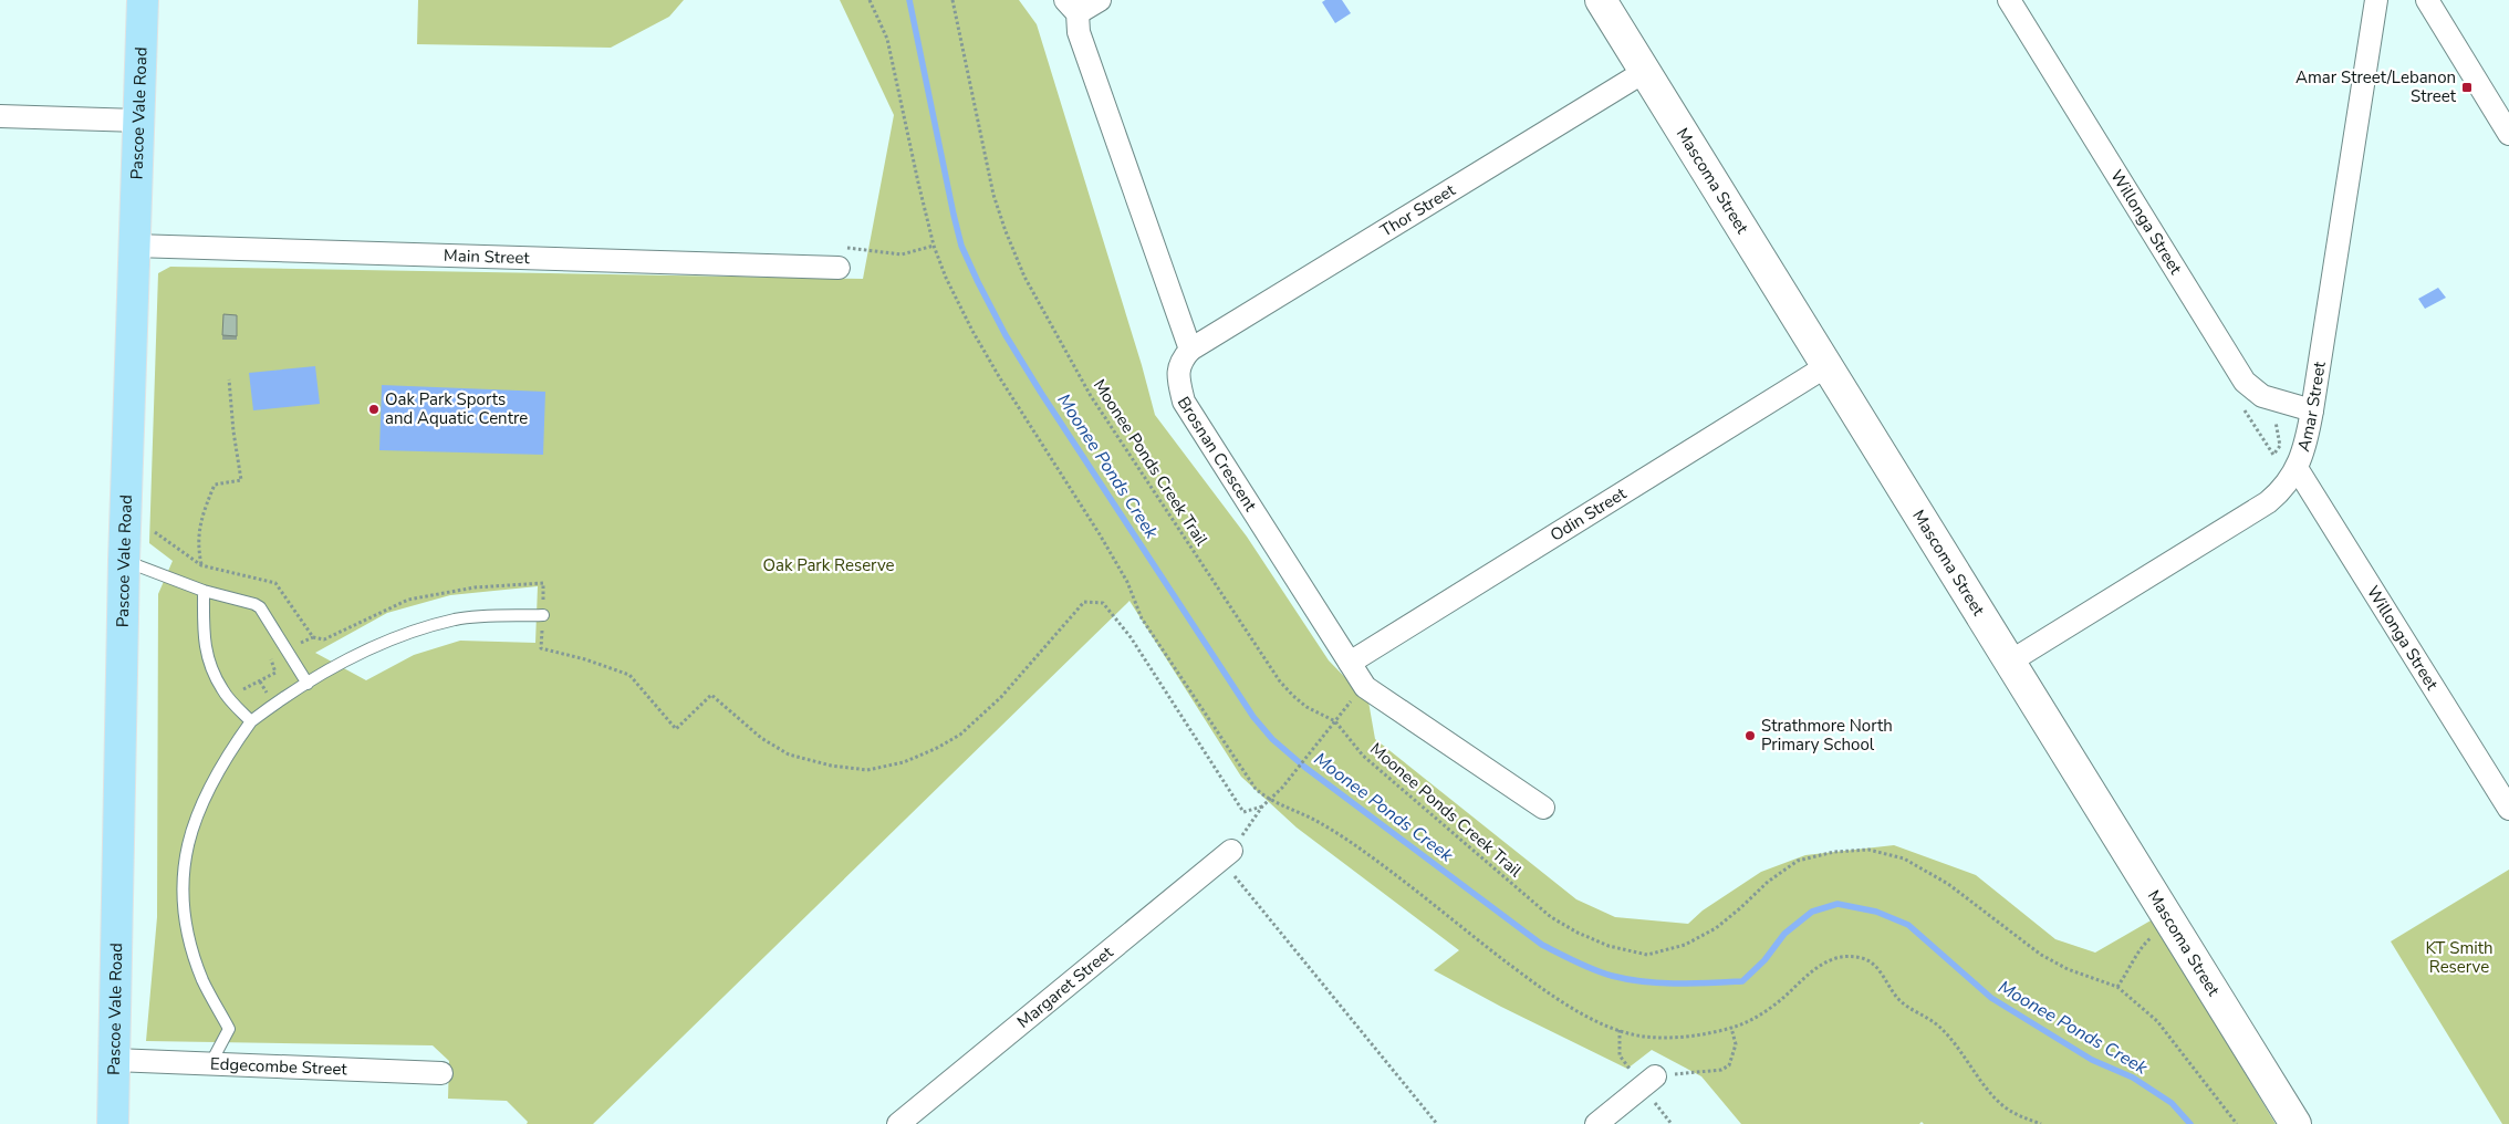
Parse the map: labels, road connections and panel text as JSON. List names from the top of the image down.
{
  "streets": {
    "main road": ["Pascoe Vale Road", "Mascoma Street"],
    "street": [
      "Thor Street",
      "Willonga Street",
      "Main Street",
      "Amar Street",
      "Brosnan Crescent",
      "Odin Street",
      "Margaret Street",
      "Edgecombe Street"
    ],
    "path": ["Moonee Ponds Creek Trail"]
  },
  "crossings": [
    ["Pascoe Vale Road", "Main Street"],
    ["Pascoe Vale Road", "Edgecombe Street"],
    ["Mascoma Street", "Thor Street"],
    ["Mascoma Street", "Amar Street"],
    ["Mascoma Street", "Odin Street"],
    ["Thor Street", "Brosnan Crescent"],
    ["Willonga Street", "Amar Street"],
    ["Brosnan Crescent", "Odin Street"]
  ],
  "water": ["Moonee Ponds Creek"],
  "parks": ["Oak Park Reserve", "KT Smith Reserve"],
  "places": {
    "transit": ["Amar Street/Lebanon Street"],
    "other": ["Oak Park Sports and Aquatic Centre", "Strathmore North Primary School"]
  }
}
